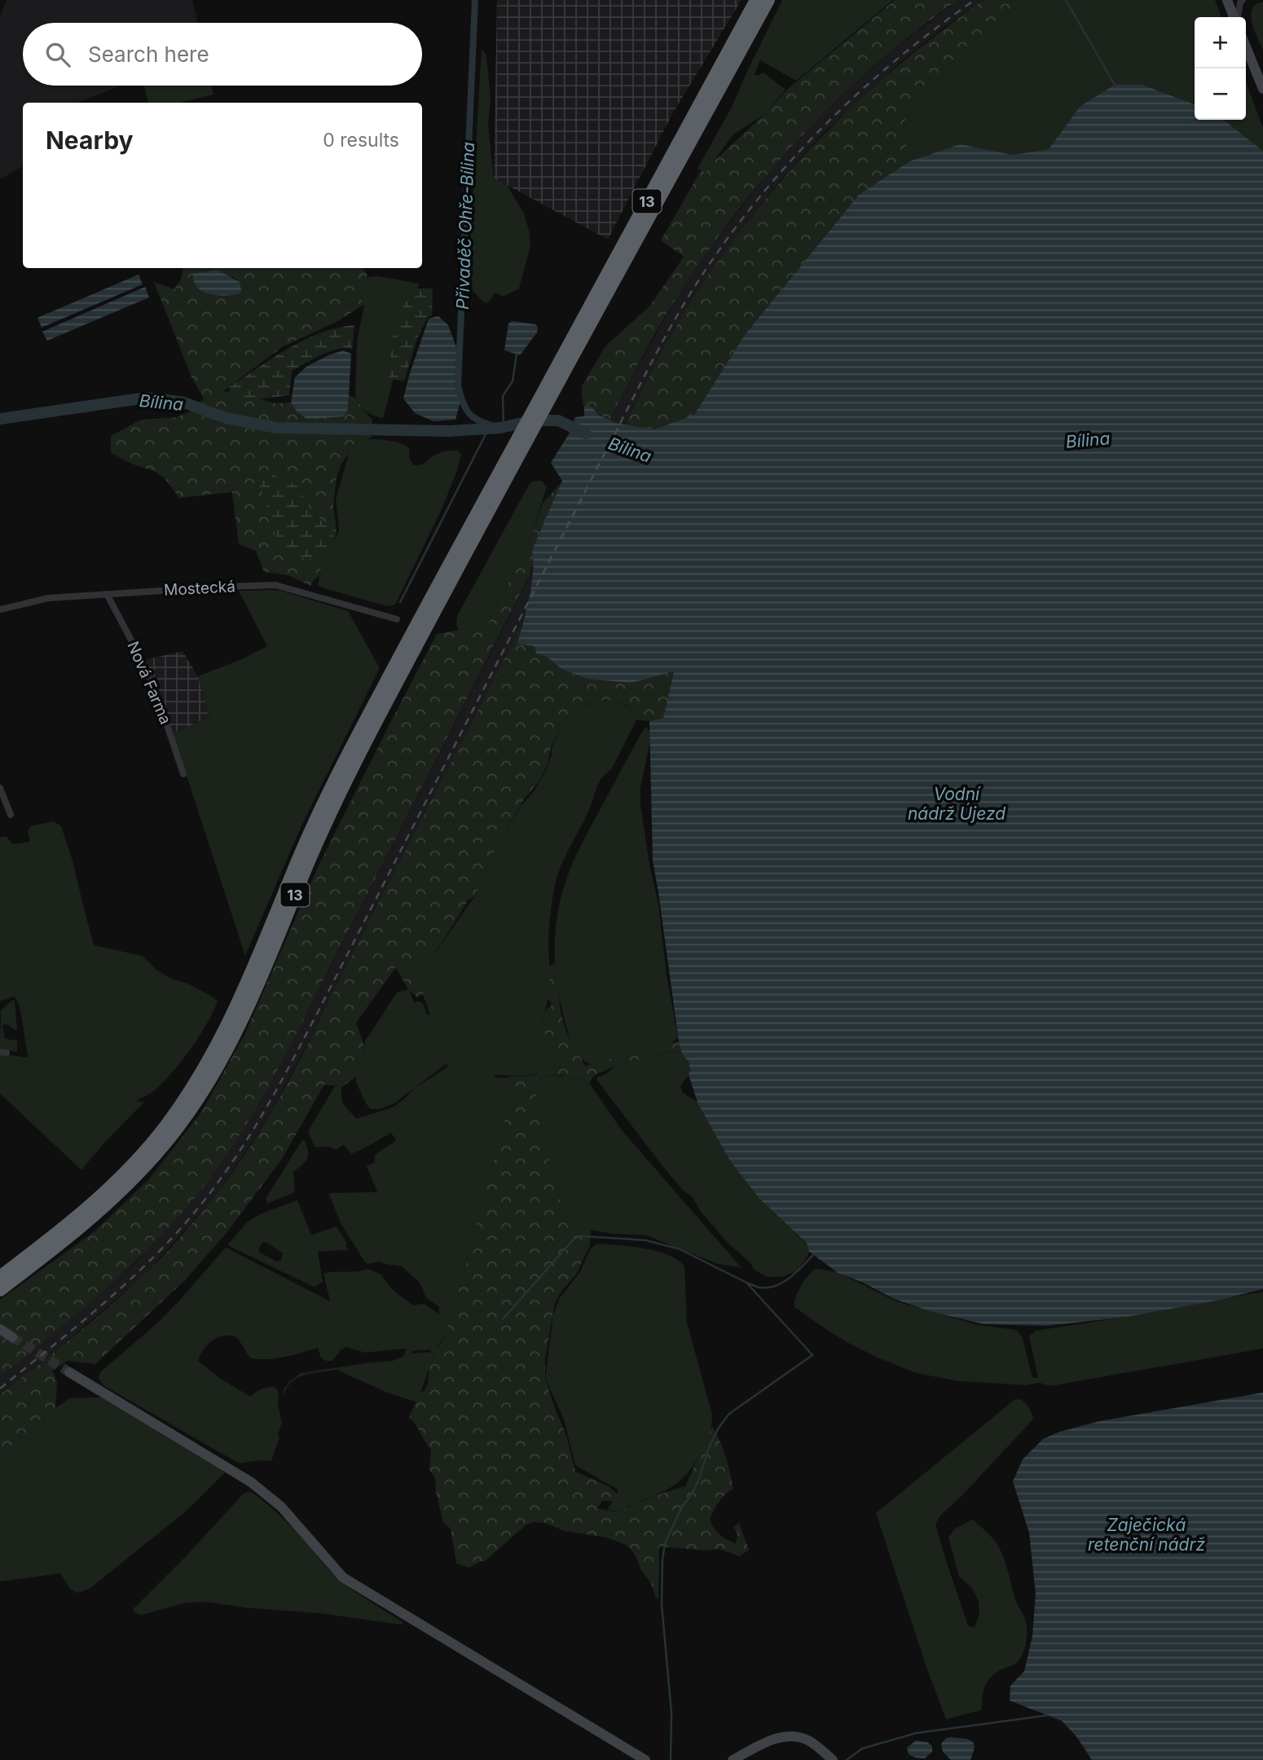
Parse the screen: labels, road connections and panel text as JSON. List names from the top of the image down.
{
  "streets": {
    "highway": ["13"],
    "street": ["Mostecká", "Nová Farma"]
  },
  "crossings": [
    ["Mostecká", "Nová Farma"]
  ],
  "water": [
    "Přivaděč Ohře-Bílina",
    "Bílina",
    "Vodní nádrž Újezd",
    "Zaječická retenční nádrž"
  ],
  "page": {
    "map_buttons": ["+", "−"],
    "search": "Search here",
    "heading": ["Nearby", "0 results"]
  }
}
